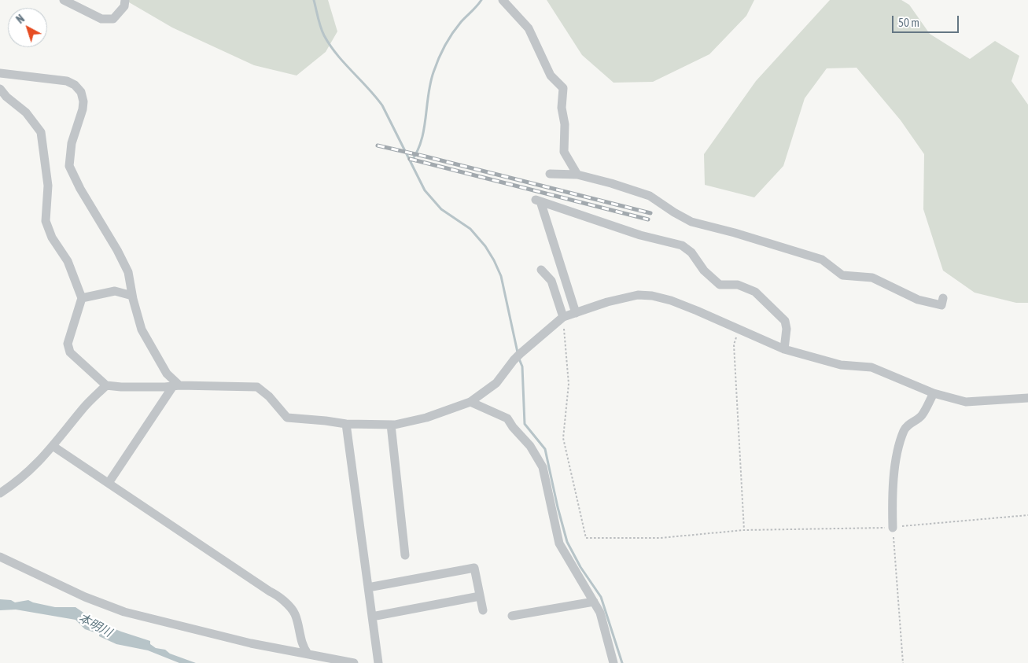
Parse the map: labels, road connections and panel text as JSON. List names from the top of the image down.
{
  "water": ["本明川"],
  "scale_bar": "50 m",
  "north": "top left"
}
